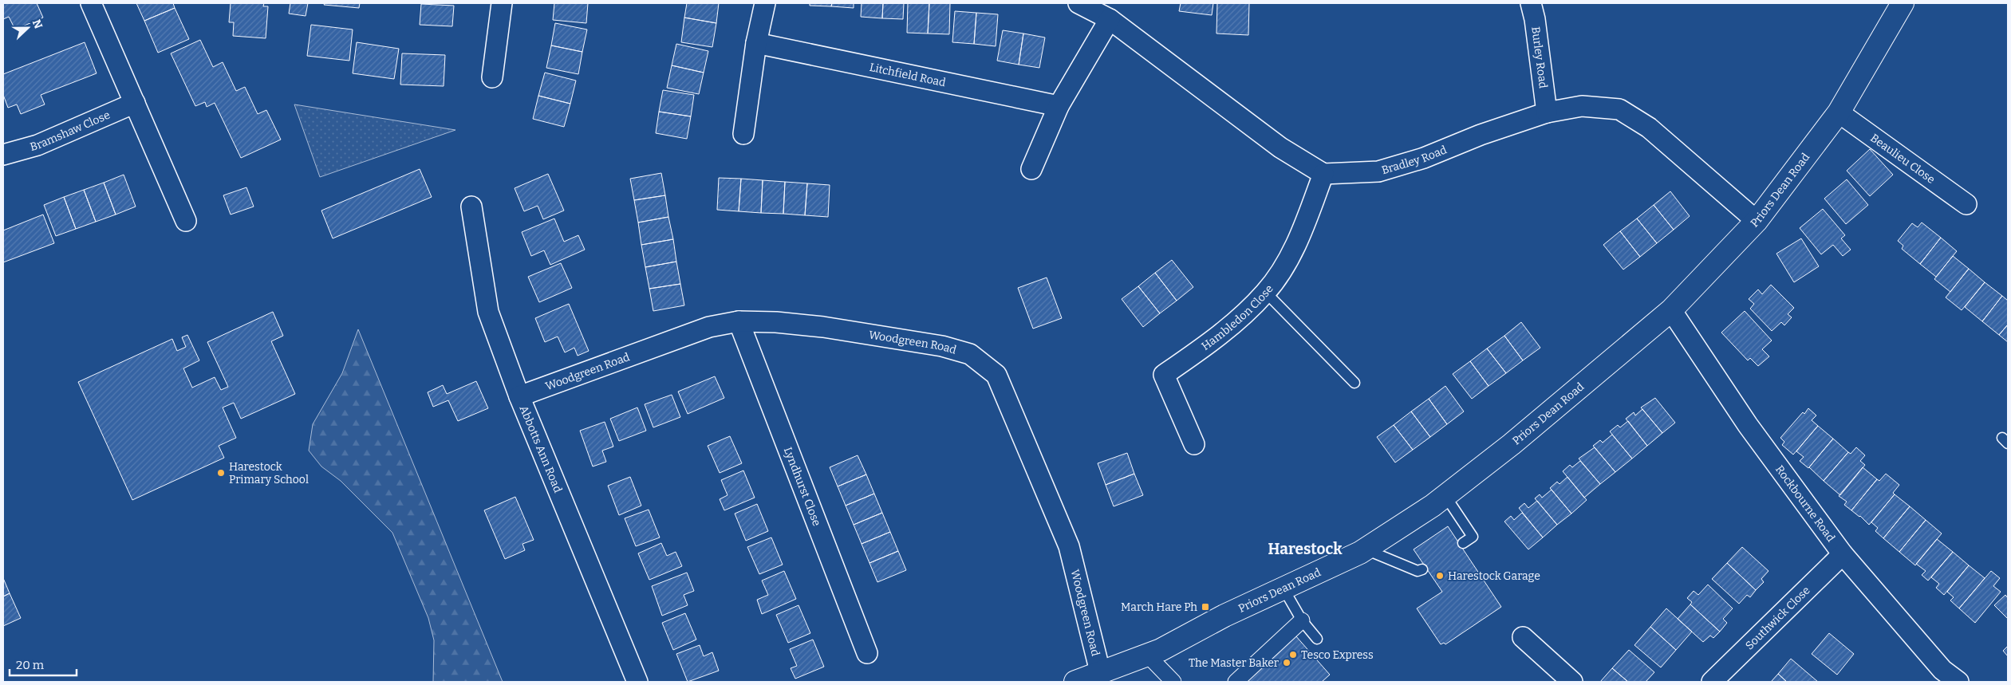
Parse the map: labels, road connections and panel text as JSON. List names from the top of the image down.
{
  "streets": {
    "street": [
      "Burley Road",
      "Litchfield Road",
      "Bramshaw Close",
      "Beaulieu Close",
      "Bradley Road",
      "Priors Dean Road",
      "Hambledon Close",
      "Woodgreen Road",
      "Abbotts Ann Road",
      "Lyndhurst Close",
      "Rockbourne Road",
      "Southwick Close"
    ]
  },
  "crossings": [
    ["Burley Road", "Bradley Road"],
    ["Beaulieu Close", "Priors Dean Road"],
    ["Bradley Road", "Priors Dean Road"],
    ["Bradley Road", "Hambledon Close"],
    ["Priors Dean Road", "Woodgreen Road"],
    ["Priors Dean Road", "Rockbourne Road"],
    ["Woodgreen Road", "Abbotts Ann Road"],
    ["Woodgreen Road", "Lyndhurst Close"],
    ["Rockbourne Road", "Southwick Close"]
  ],
  "districts": ["Harestock"],
  "places": {
    "other": [
      "Harestock Primary School",
      "Harestock Garage",
      "Tesco Express",
      "The Master Baker"
    ],
    "transit": ["March Hare Ph"]
  },
  "scale_bar": "20 m",
  "north": "right"
}
